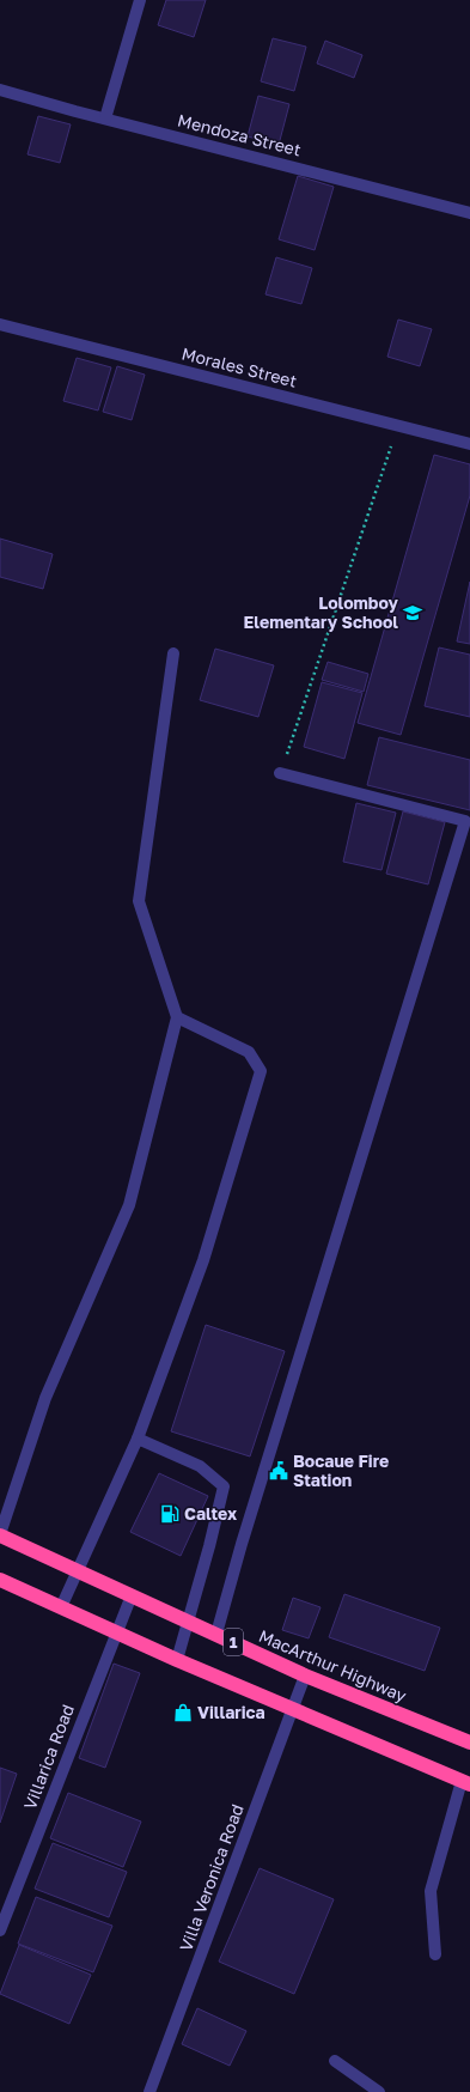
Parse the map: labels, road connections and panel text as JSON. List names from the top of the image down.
{
  "streets": {
    "highway": ["1", "MacArthur Highway"],
    "street": [
      "Mendoza Street",
      "Morales Street",
      "Villarica Road",
      "Villa Veronica Road"
    ]
  },
  "crossings": [
    ["1", "Villarica Road"],
    ["1", "Villa Veronica Road"],
    ["MacArthur Highway", "Villarica Road"],
    ["MacArthur Highway", "Villa Veronica Road"]
  ],
  "places": {
    "school or university": ["Lolomboy Elementary School"],
    "public building": ["Bocaue Fire Station"],
    "fuel station": ["Caltex"],
    "shop": ["Villarica"]
  }
}
